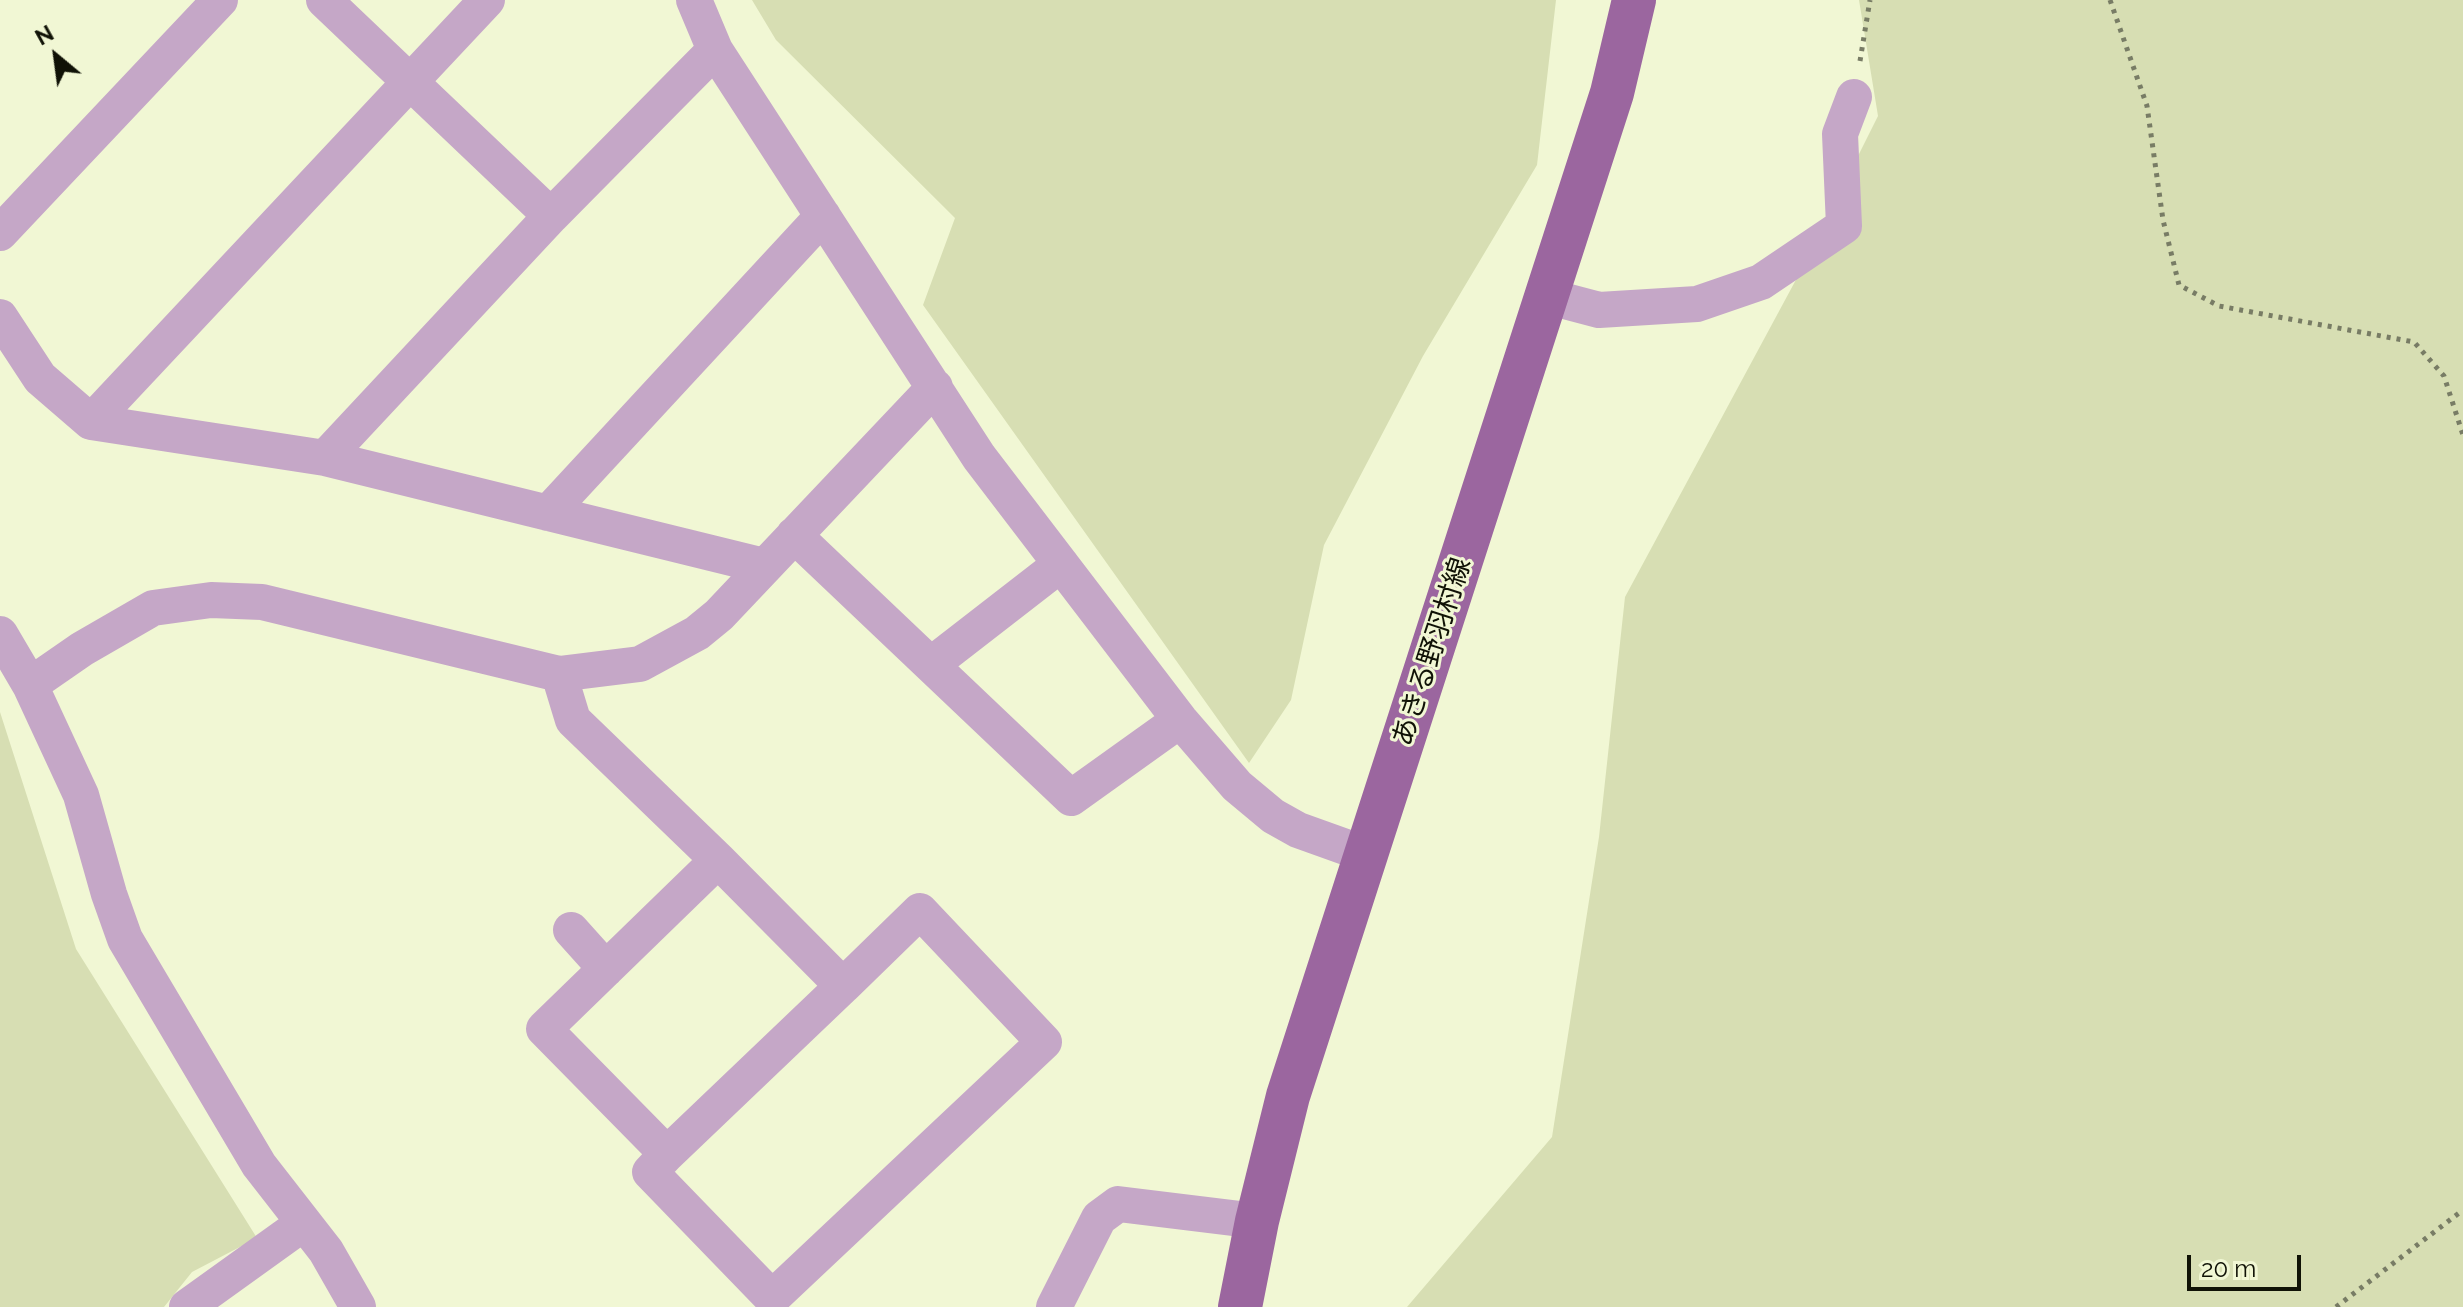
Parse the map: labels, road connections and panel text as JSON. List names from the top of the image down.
{
  "streets": {
    "main road": ["あきる野羽村線"]
  },
  "scale_bar": "20 m",
  "north": "top left"
}
